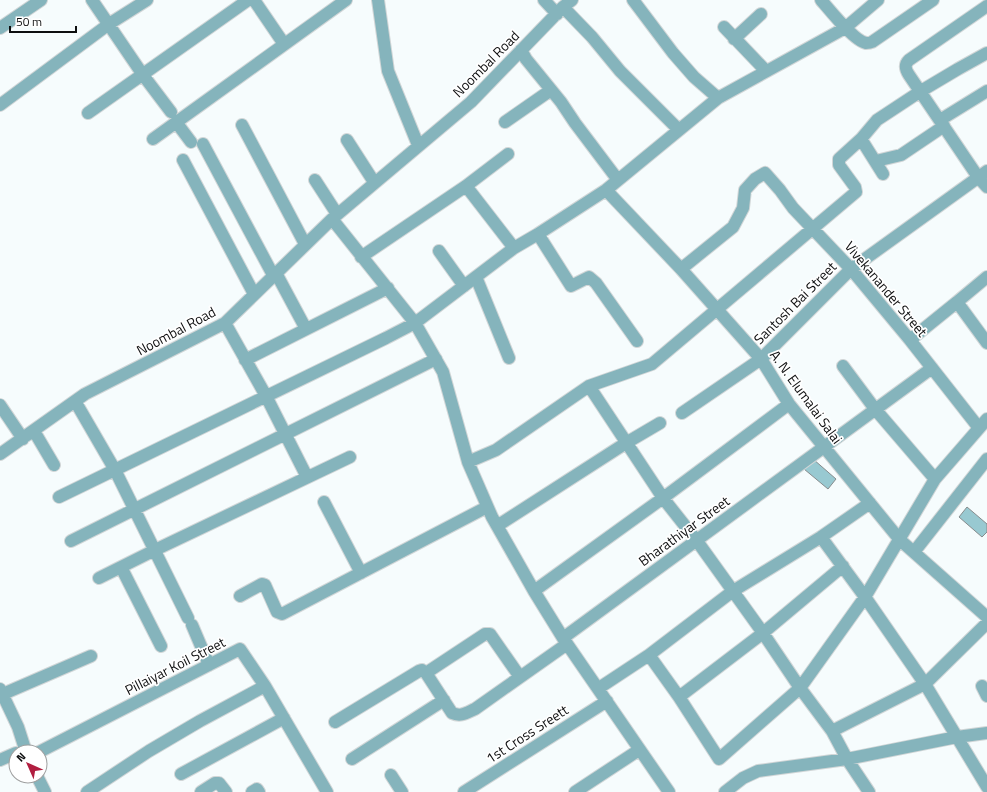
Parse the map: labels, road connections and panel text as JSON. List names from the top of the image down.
{
  "streets": {
    "street": [
      "Noombal Road",
      "Vivekanander Street",
      "Santosh Bai Street",
      "A. N. Elumalai Salai",
      "Bharathiyar Street",
      "Pillaiyar Koil Street",
      "1st Cross Sreett"
    ]
  },
  "crossings": [
    ["Vivekanander Street", "Santosh Bai Street"],
    ["Vivekanander Street", "A. N. Elumalai Salai"],
    ["Vivekanander Street", "Bharathiyar Street"],
    ["Santosh Bai Street", "A. N. Elumalai Salai"],
    ["A. N. Elumalai Salai", "Bharathiyar Street"]
  ],
  "scale_bar": "50 m",
  "north": "top left"
}
